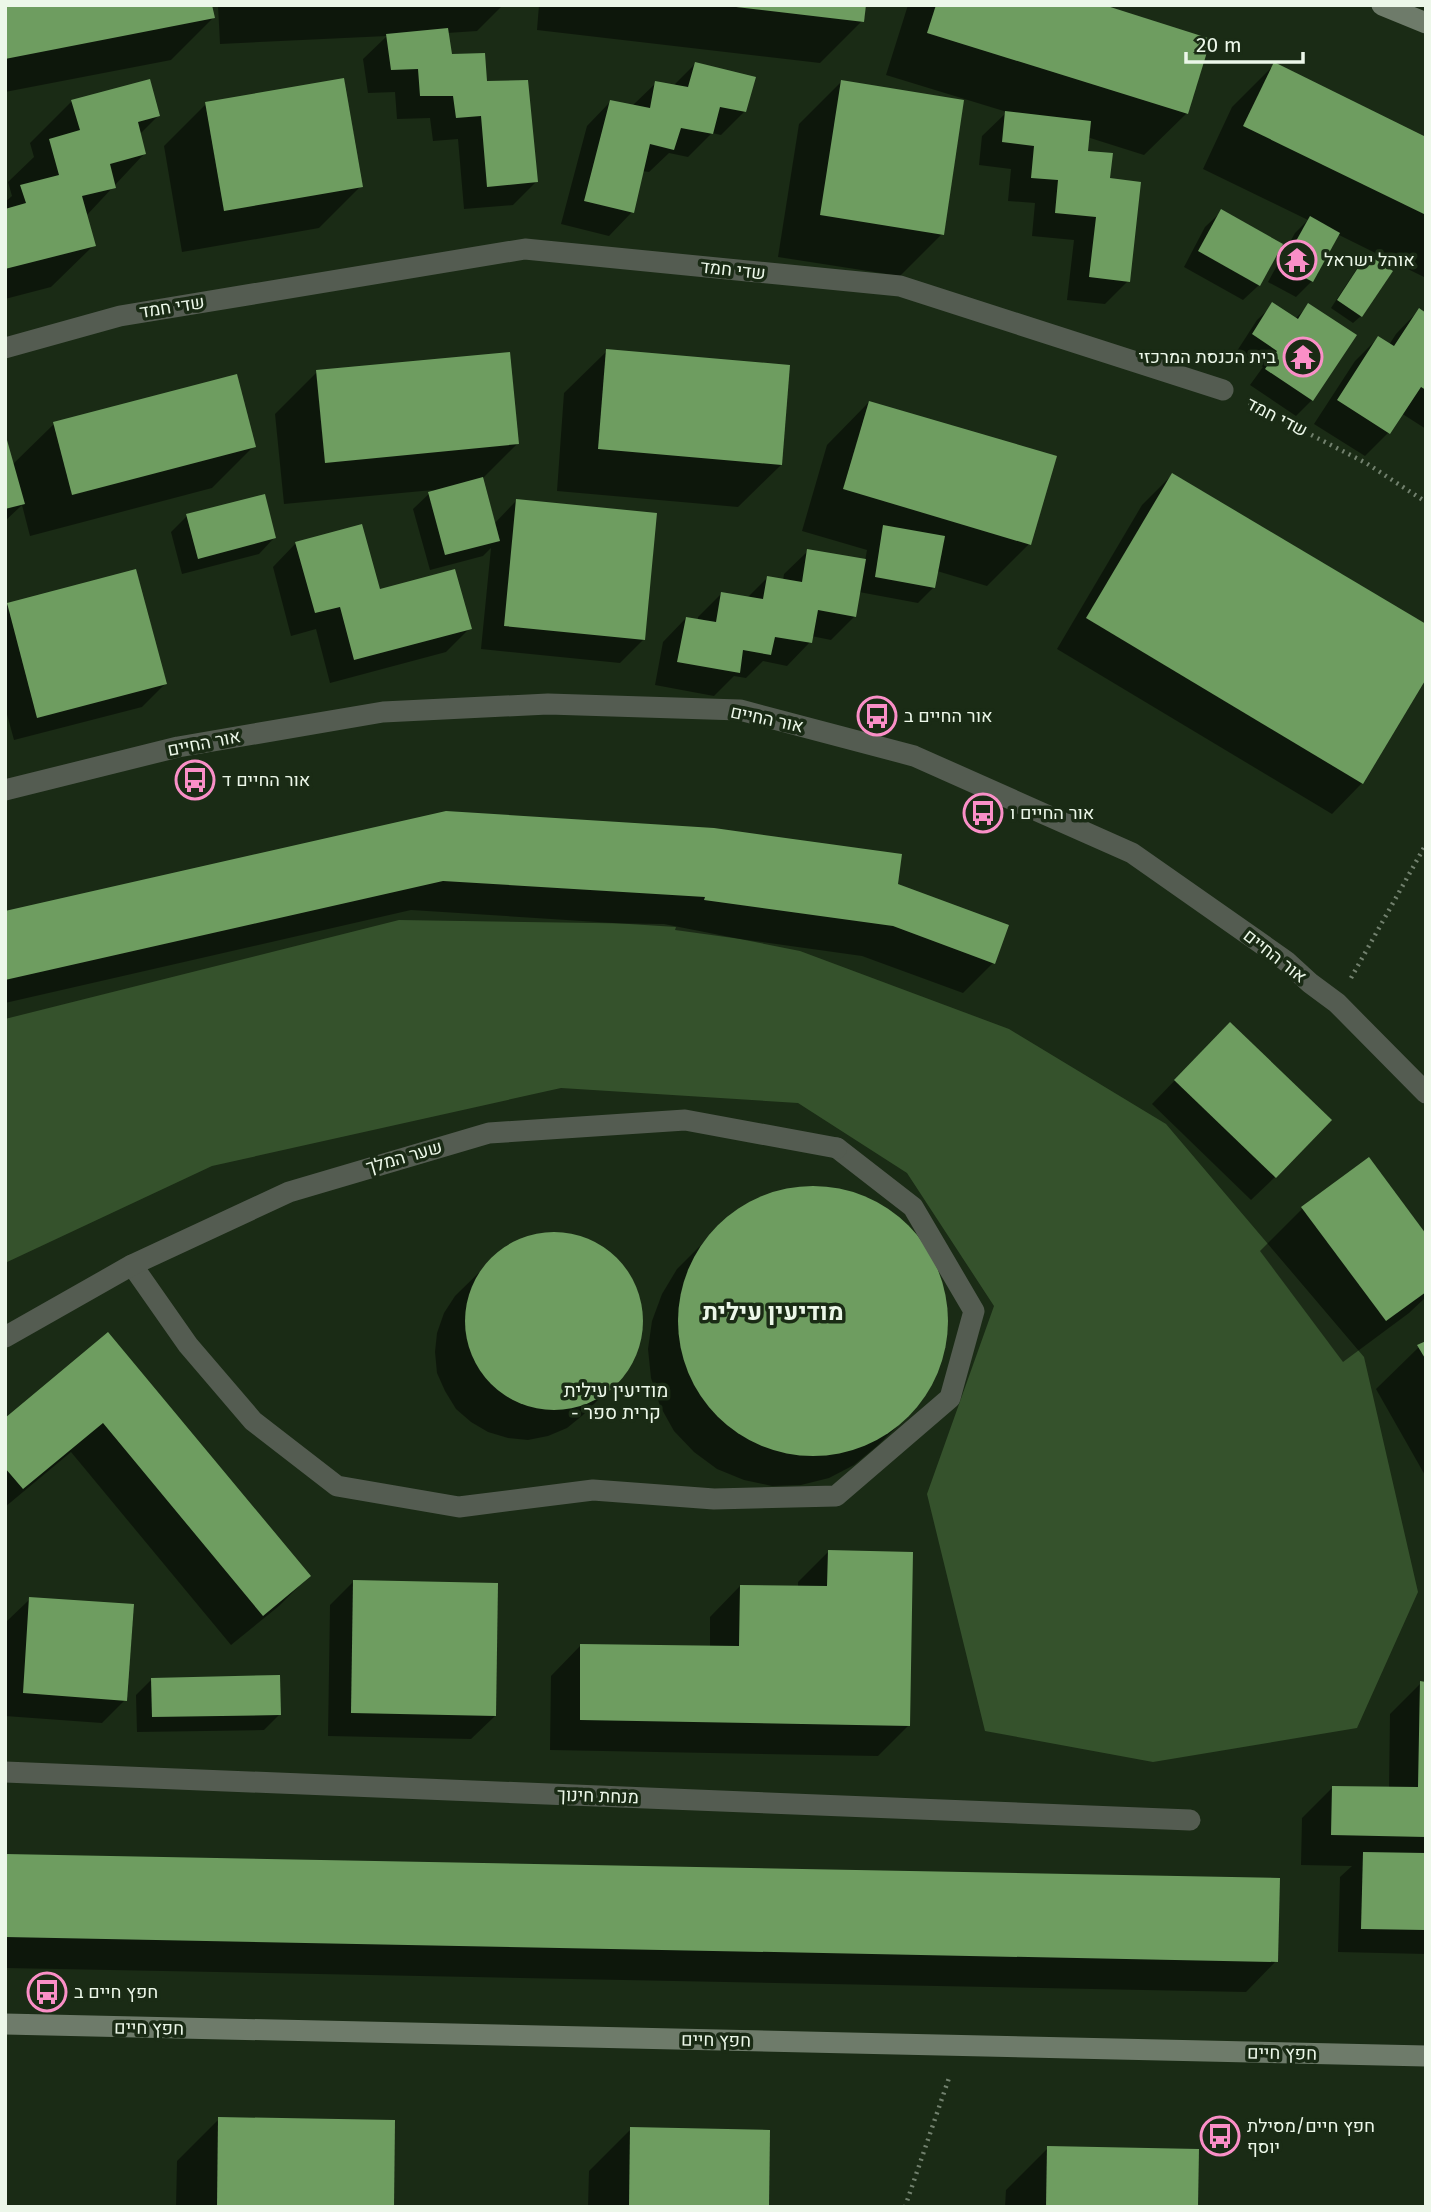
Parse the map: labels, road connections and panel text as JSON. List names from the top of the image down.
{
  "streets": {
    "street": [
      "שדי חמד",
      "אור החיים",
      "שער המלך",
      "מנחת חינוך",
      "חפץ חיים"
    ]
  },
  "districts": ["מודיעין עילית", "מודיעין עילית - קרית ספר"],
  "places": {
    "temple": ["אוהל ישראל", "בית הכנסת המרכזי"],
    "bus stop": [
      "אור החיים ב",
      "אור החיים ד",
      "אור החיים ו",
      "חפץ חיים ב",
      "חפץ חיים/מסילת יוסף"
    ]
  },
  "scale_bar": "20 m"
}
